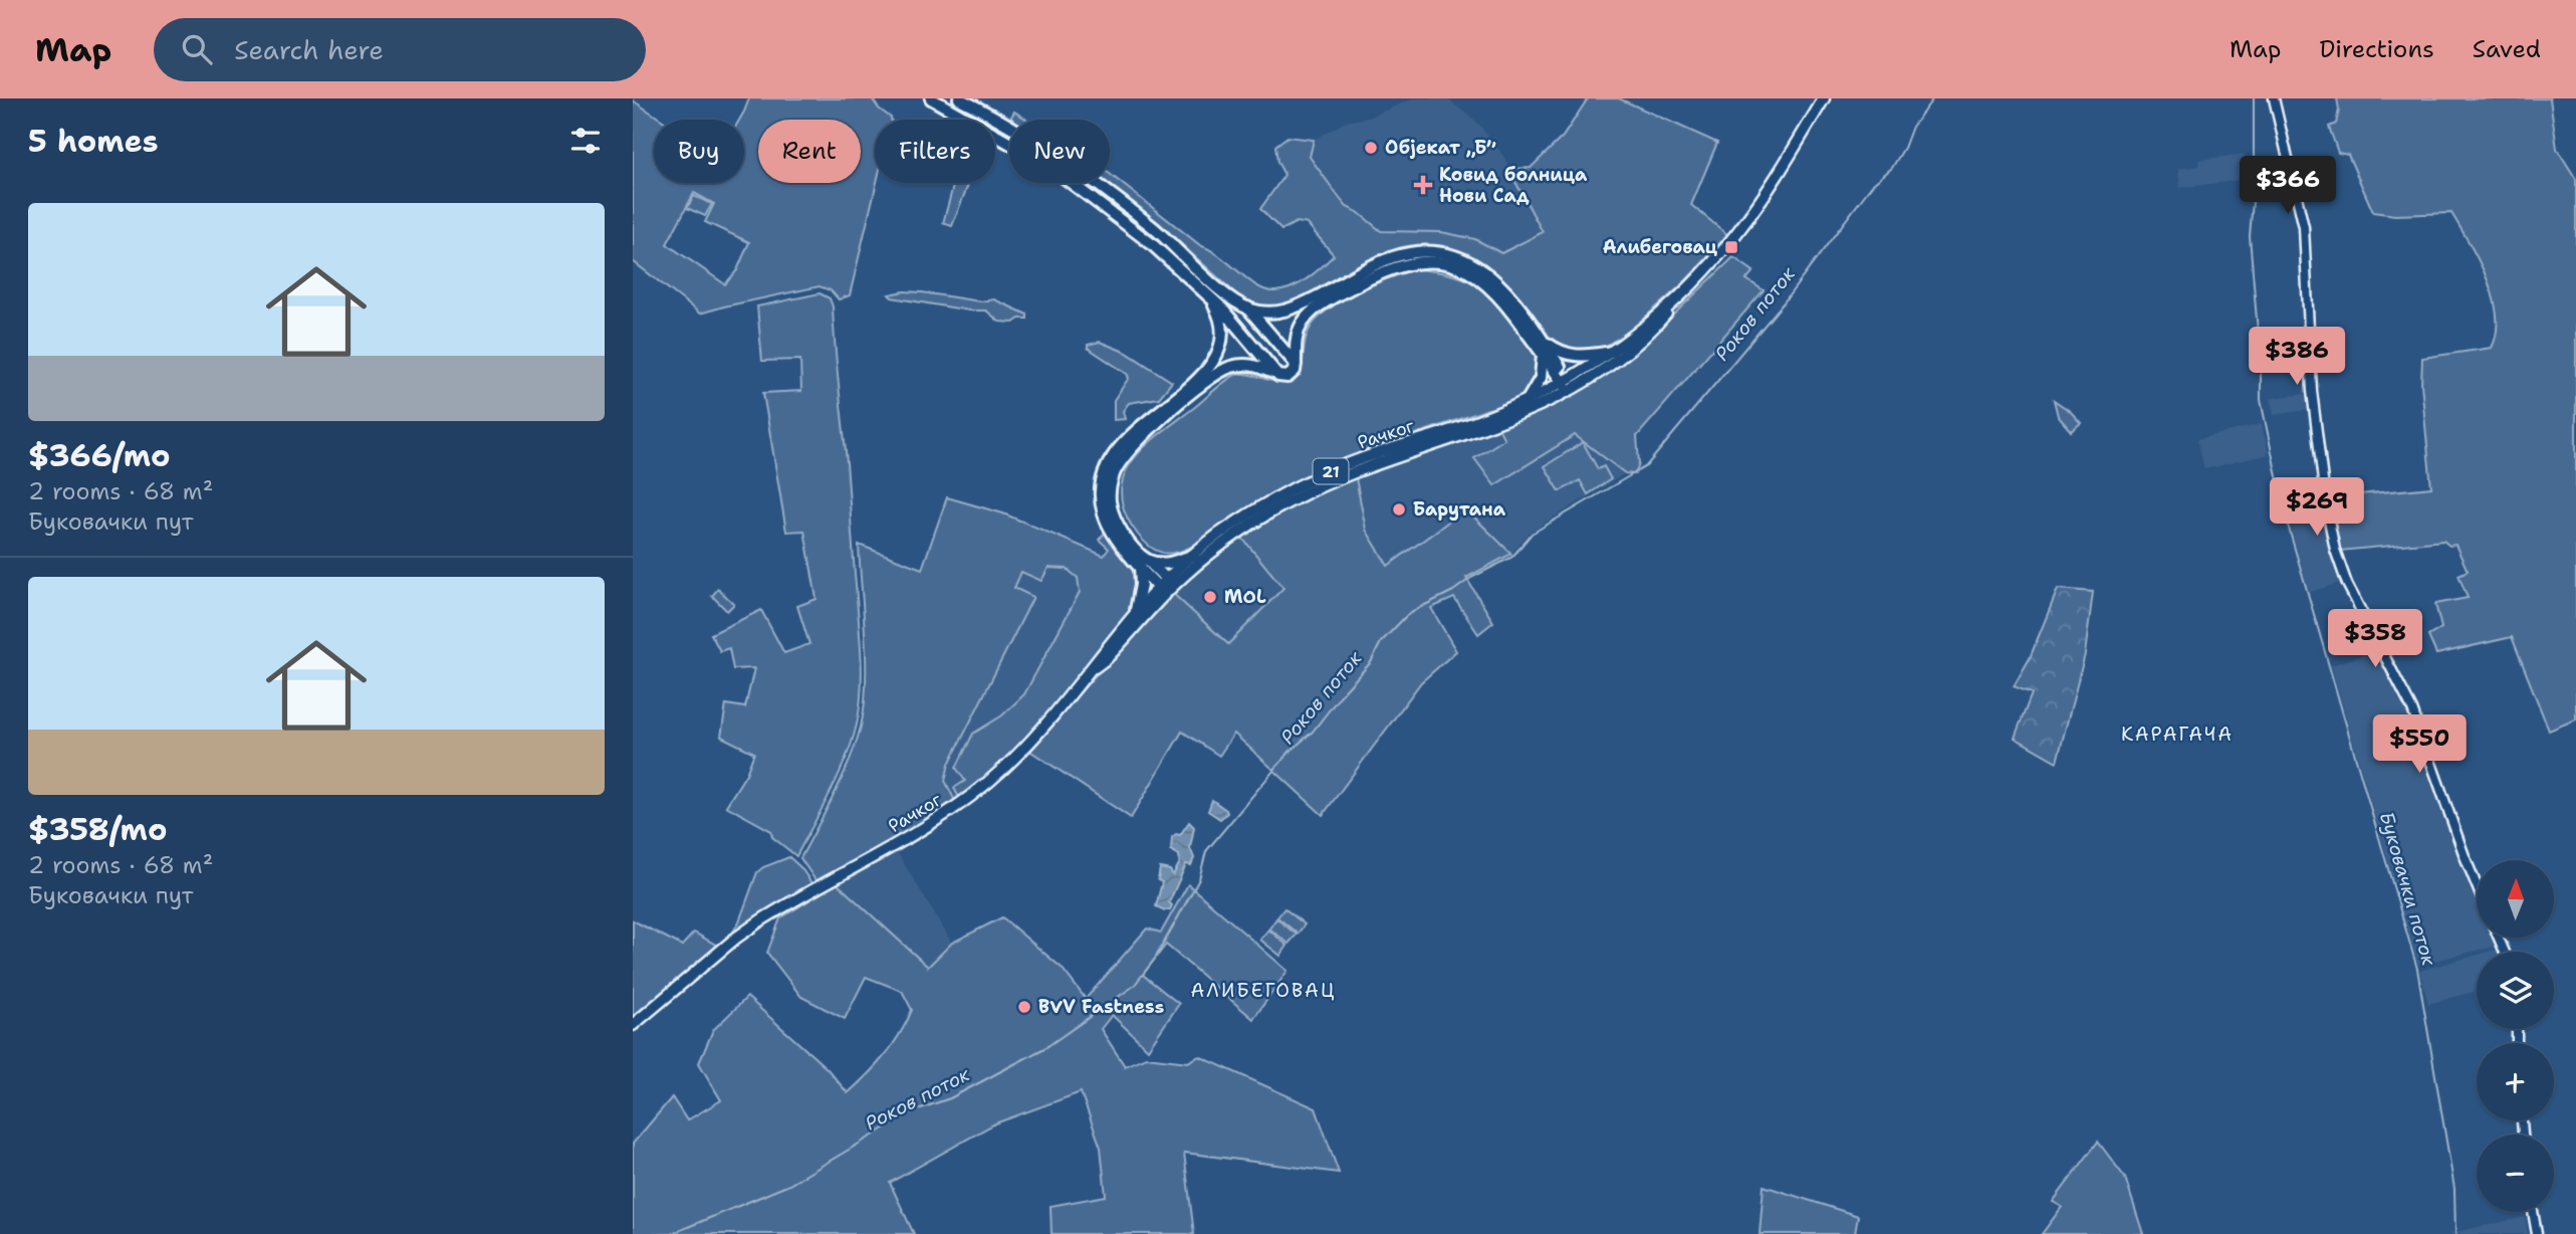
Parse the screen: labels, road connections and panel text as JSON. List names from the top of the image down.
{
  "streets": {
    "main road": ["Рачког", "21"]
  },
  "districts": ["КАРАГАЧА", "АЛИБЕГОВАЦ"],
  "water": ["Роков поток", "Буковачки поток"],
  "places": {
    "other": [
      "Објекат „Б”",
      "Барутана",
      "MOL",
      "BVV Fastness"
    ],
    "health": ["Ковид болница Нови Сад"],
    "transit": ["Алибеговац"]
  },
  "north": "top",
  "page": {
    "header": "Map",
    "search": "Search here",
    "nav": ["Map", "Directions", "Saved"],
    "heading": "5 homes",
    "chip": [
      "Buy",
      "Rent",
      "Filters",
      "New"
    ],
    "price": [
      "$366",
      "$386",
      "$269",
      "$358",
      "$550"
    ],
    "list": [
      {
        "name": "$366/mo",
        "note": "2 rooms · 68 m² · Буковачки пут"
      },
      {
        "name": "$358/mo",
        "note": "2 rooms · 68 m² · Буковачки пут"
      }
    ],
    "map_buttons": ["+", "−"]
  }
}
